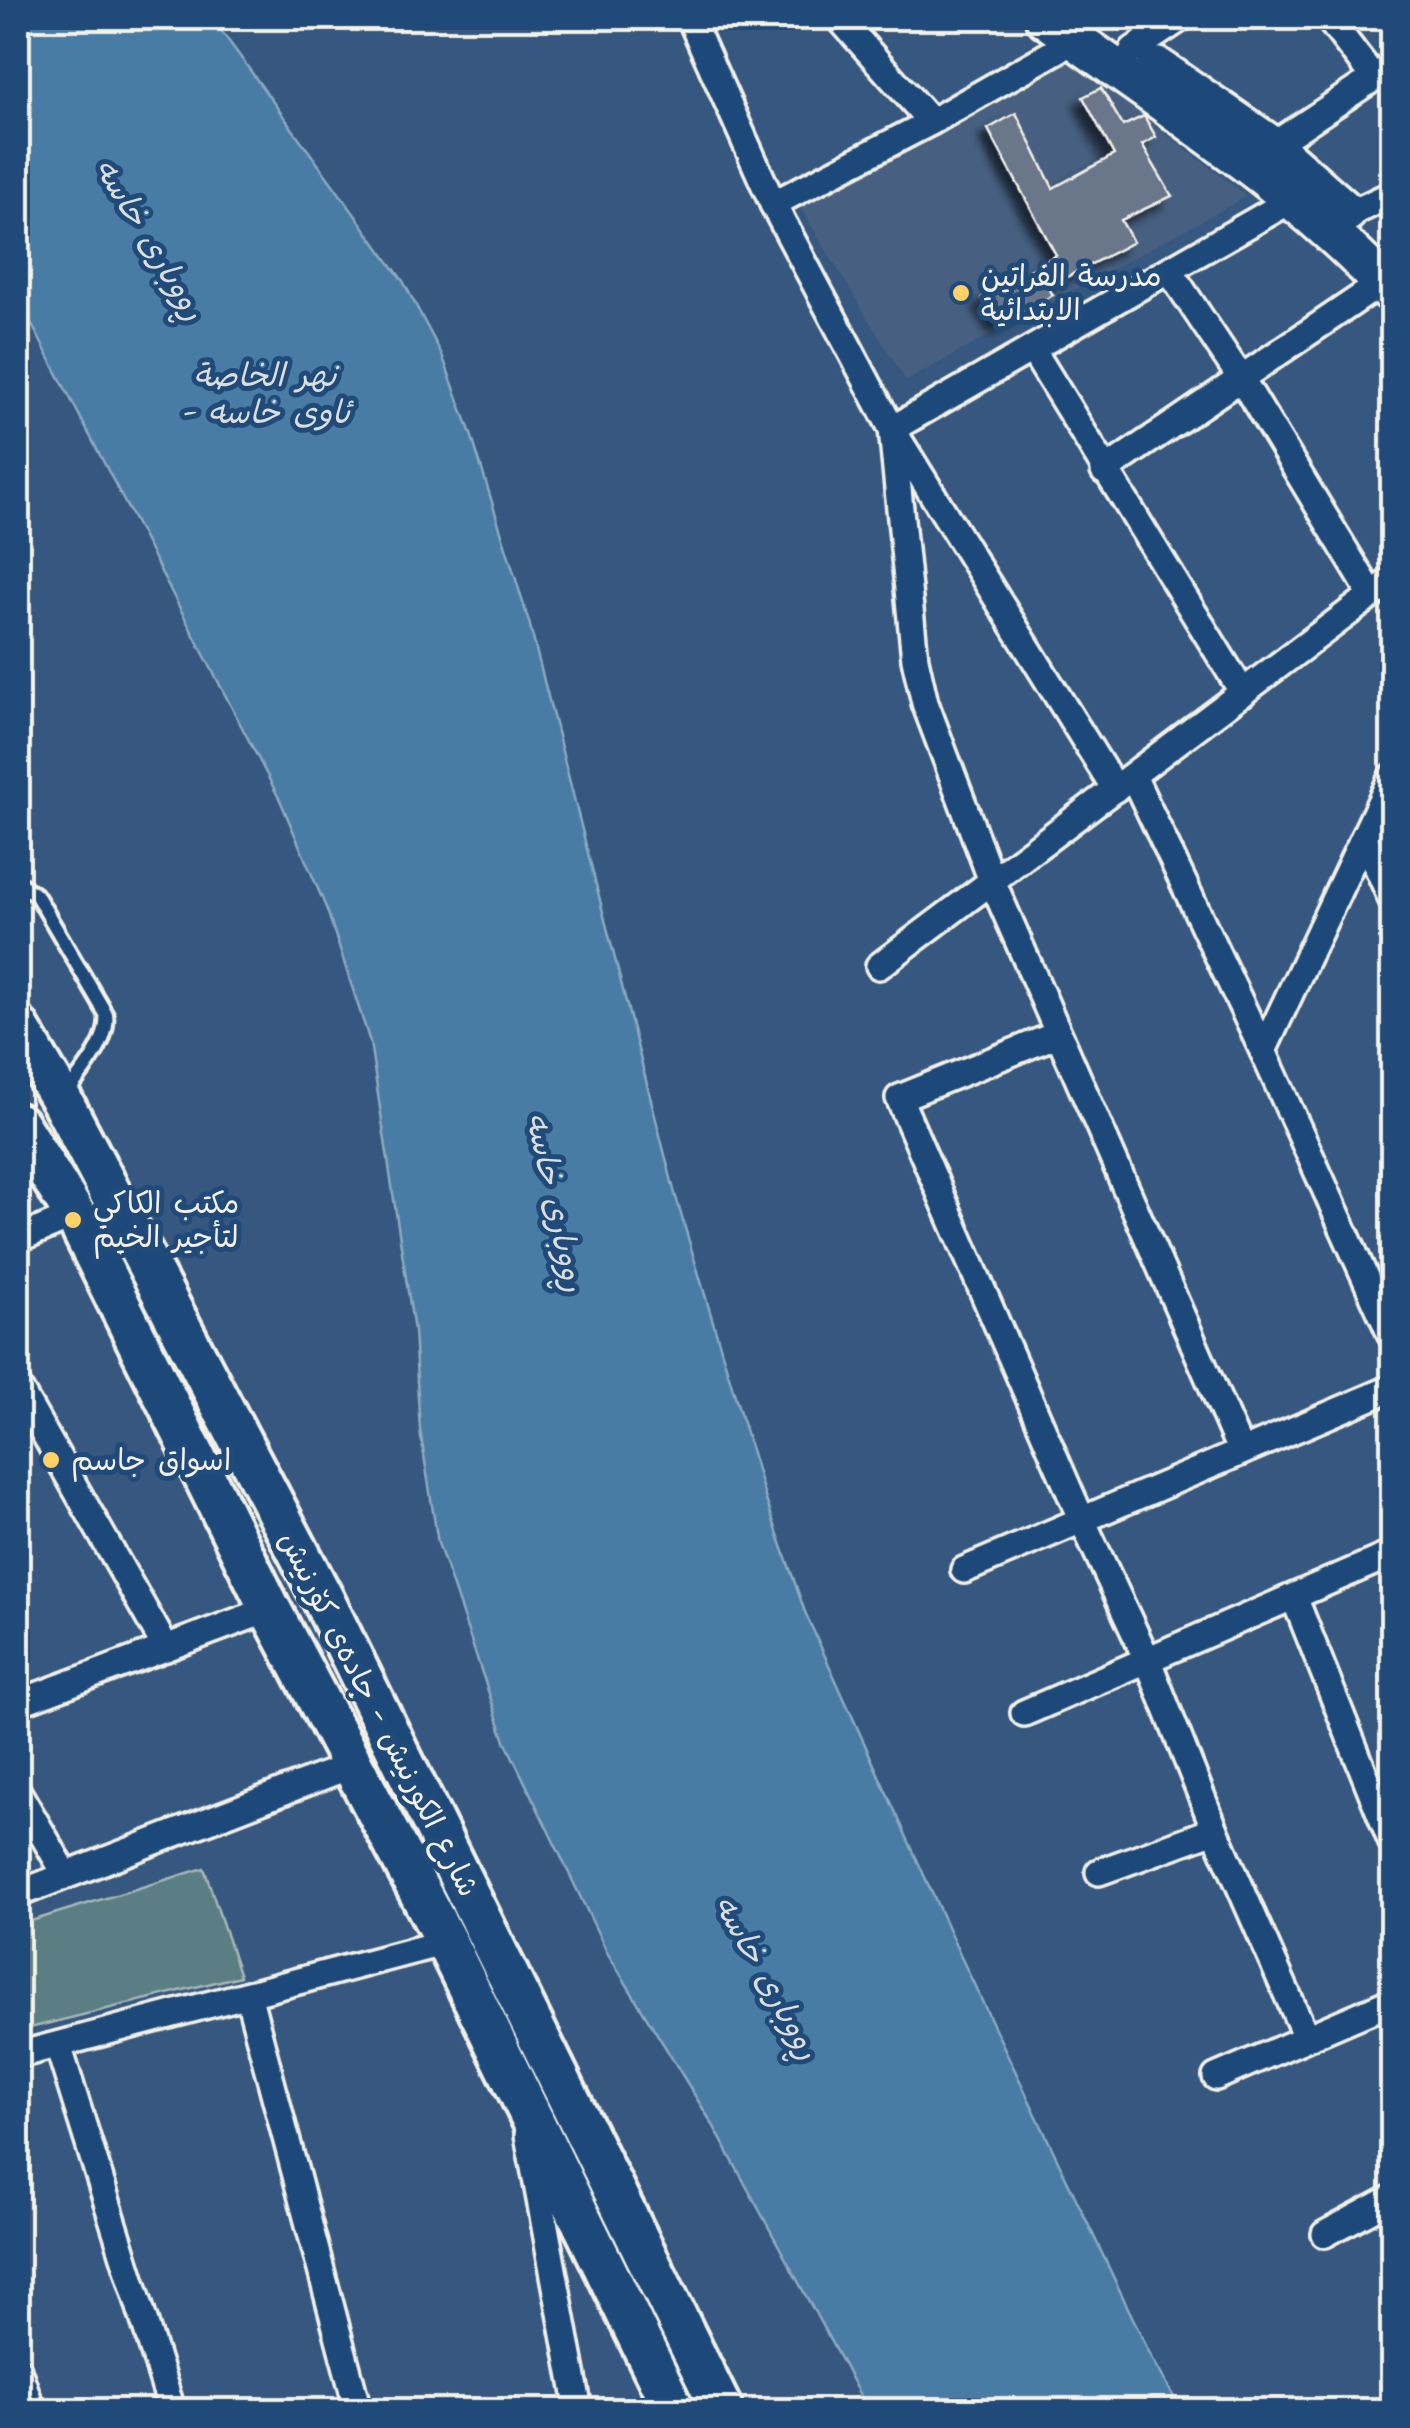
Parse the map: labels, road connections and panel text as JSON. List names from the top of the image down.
{
  "streets": {
    "main road": ["شارع الكورنيش - جادەی کۆرنیش"]
  },
  "water": ["ڕووباری خاسە", "نهر الخاصة - ئاوی خاسە"],
  "places": ["مدرسة الفراتين الابتدائية", "مكتب الكاكي لتأجير الخيم", "اسواق جاسم"]
}
